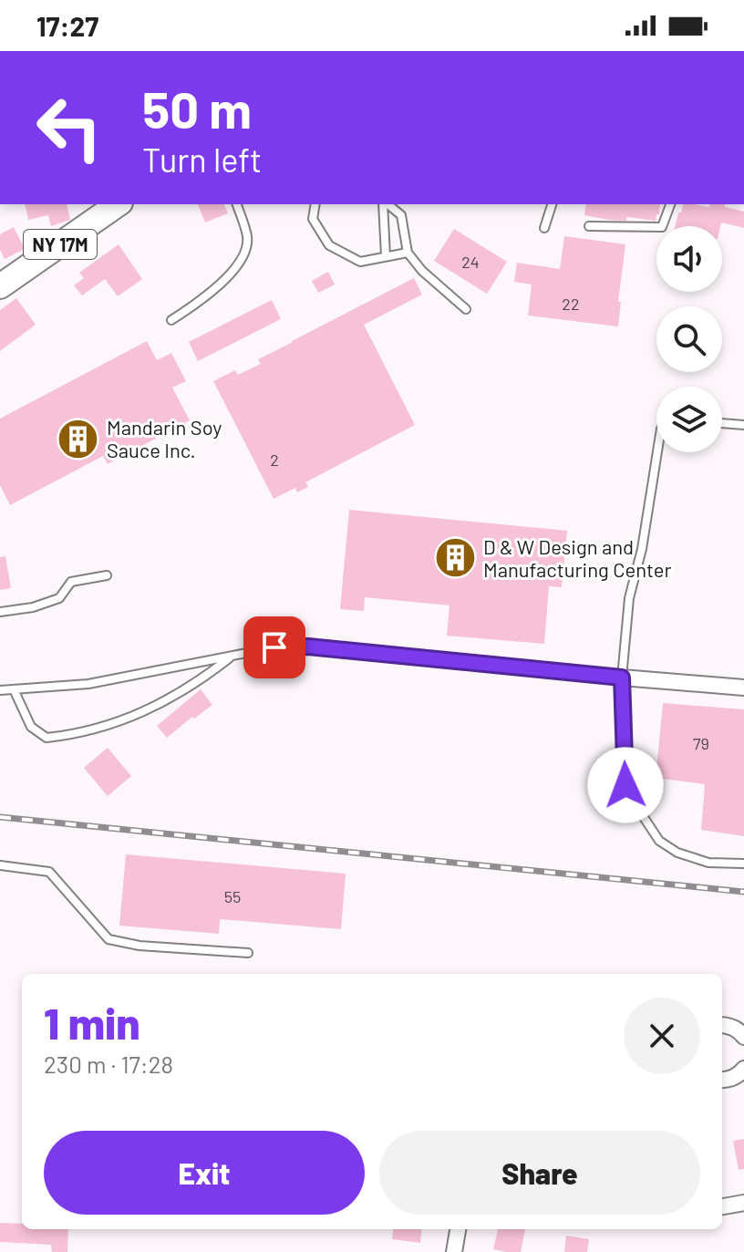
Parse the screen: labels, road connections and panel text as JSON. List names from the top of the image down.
{
  "streets": {
    "main road": ["NY 17M"]
  },
  "places": {
    "building": ["Mandarin Soy Sauce Inc.", "D & W Design and Manufacturing Center"]
  },
  "house_numbers": [
    "24",
    "22",
    "2",
    "79",
    "55"
  ],
  "page": {
    "status": "17:27",
    "turn": ["50 m", "Turn left"],
    "heading": ["1 min", "230 m · 17:28"],
    "buttons": ["Exit", "Share"]
  }
}
